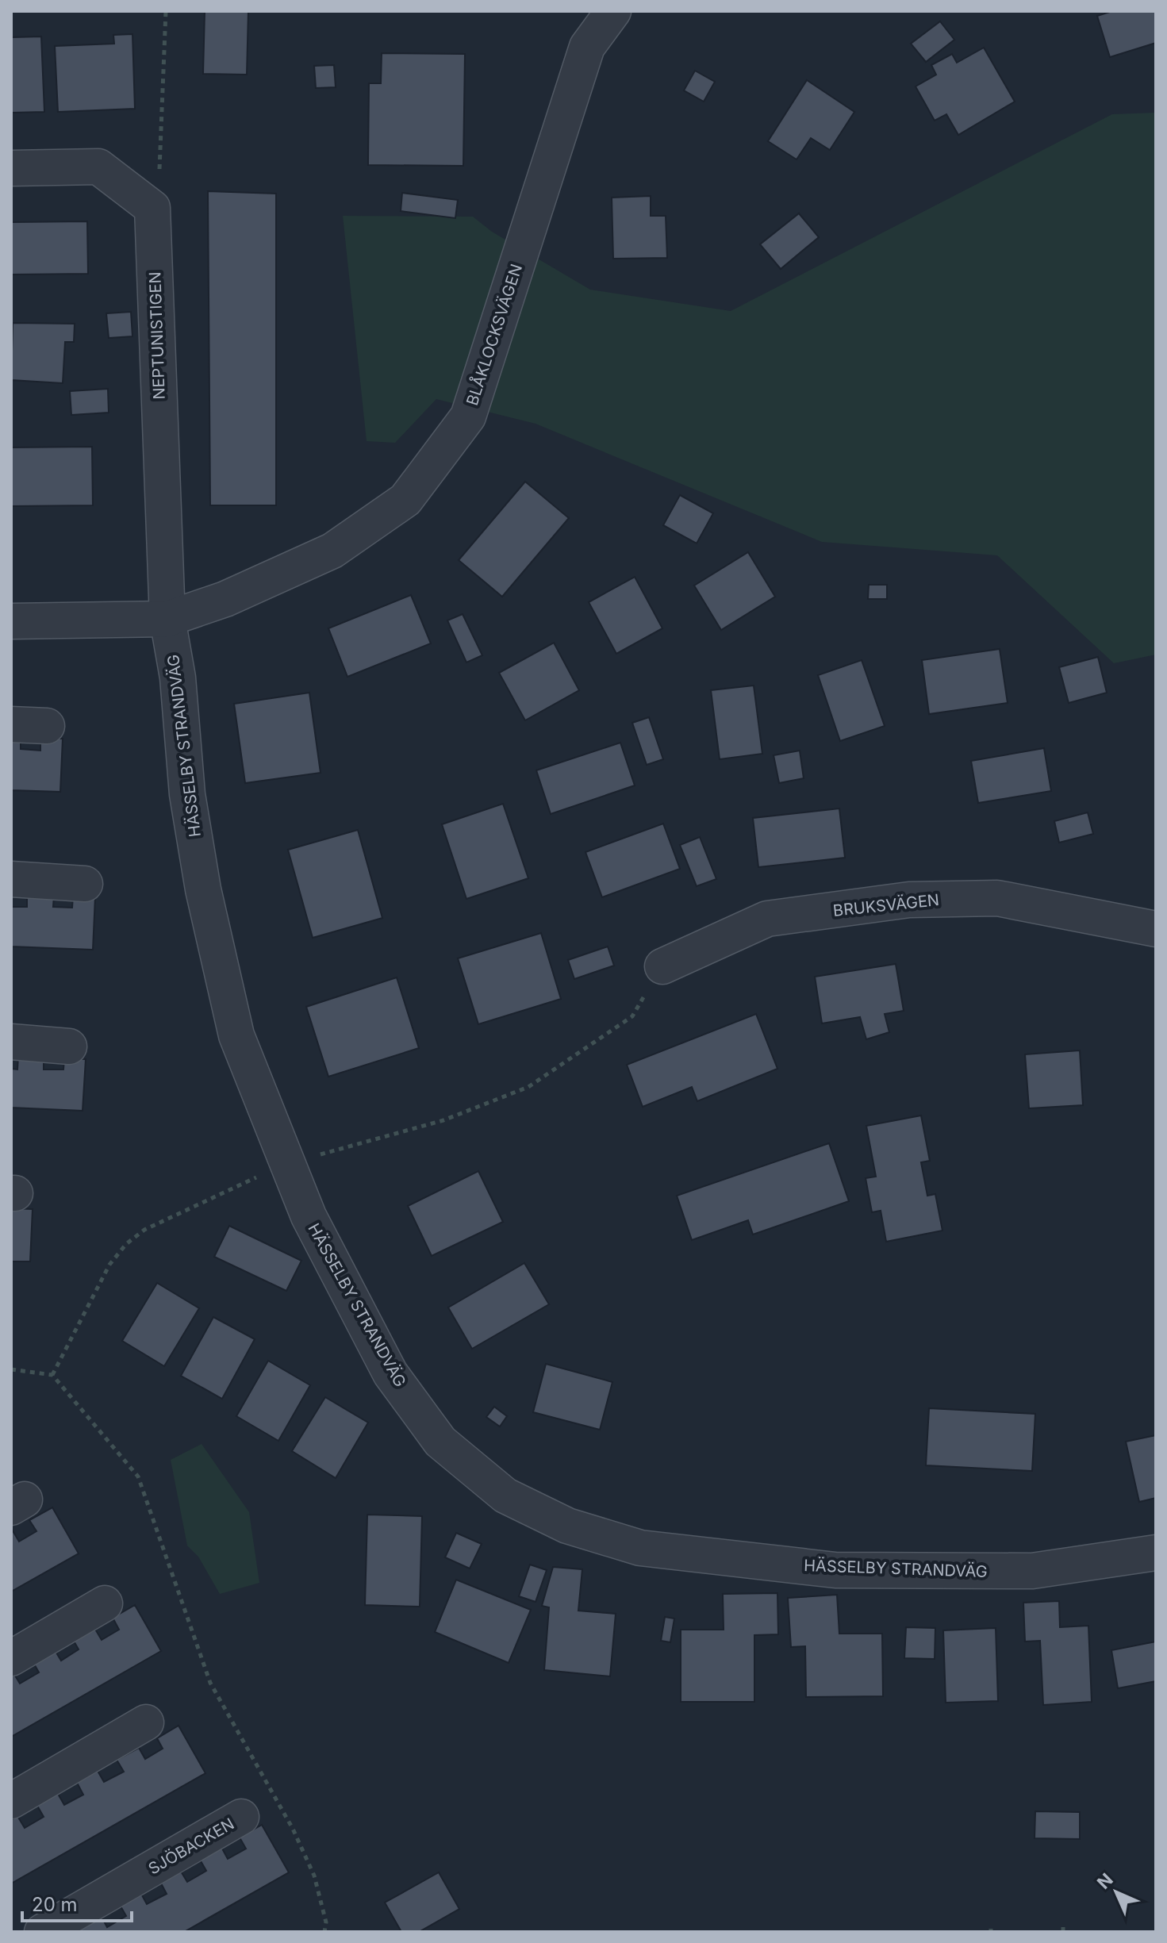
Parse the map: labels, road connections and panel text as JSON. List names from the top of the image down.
{
  "streets": {
    "street": [
      "BLÅKLOCKSVÄGEN",
      "NEPTUNISTIGEN",
      "HÄSSELBY STRANDVÄG",
      "BRUKSVÄGEN",
      "SJÖBACKEN"
    ]
  },
  "crossings": [
    ["BLÅKLOCKSVÄGEN", "NEPTUNISTIGEN"],
    ["BLÅKLOCKSVÄGEN", "HÄSSELBY STRANDVÄG"],
    ["NEPTUNISTIGEN", "HÄSSELBY STRANDVÄG"]
  ],
  "scale_bar": "20 m",
  "north": "top left"
}
